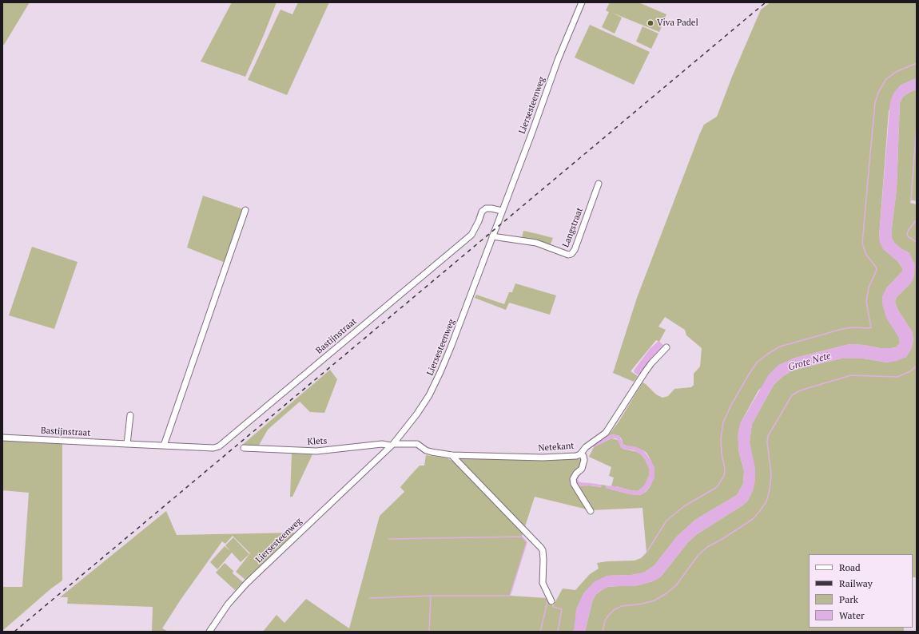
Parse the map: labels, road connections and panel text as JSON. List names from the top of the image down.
{
  "streets": {
    "street": [
      "Liersesteenweg",
      "Langstraat",
      "Bastijnstraat",
      "Klets",
      "Netekant"
    ]
  },
  "crossings": [
    ["Liersesteenweg", "Langstraat"],
    ["Liersesteenweg", "Bastijnstraat"],
    ["Liersesteenweg", "Klets"],
    ["Liersesteenweg", "Netekant"],
    ["Klets", "Netekant"]
  ],
  "water": ["Grote Nete"],
  "places": ["Viva Padel"],
  "legend": [
    "Road",
    "Railway",
    "Park",
    "Water"
  ]
}
